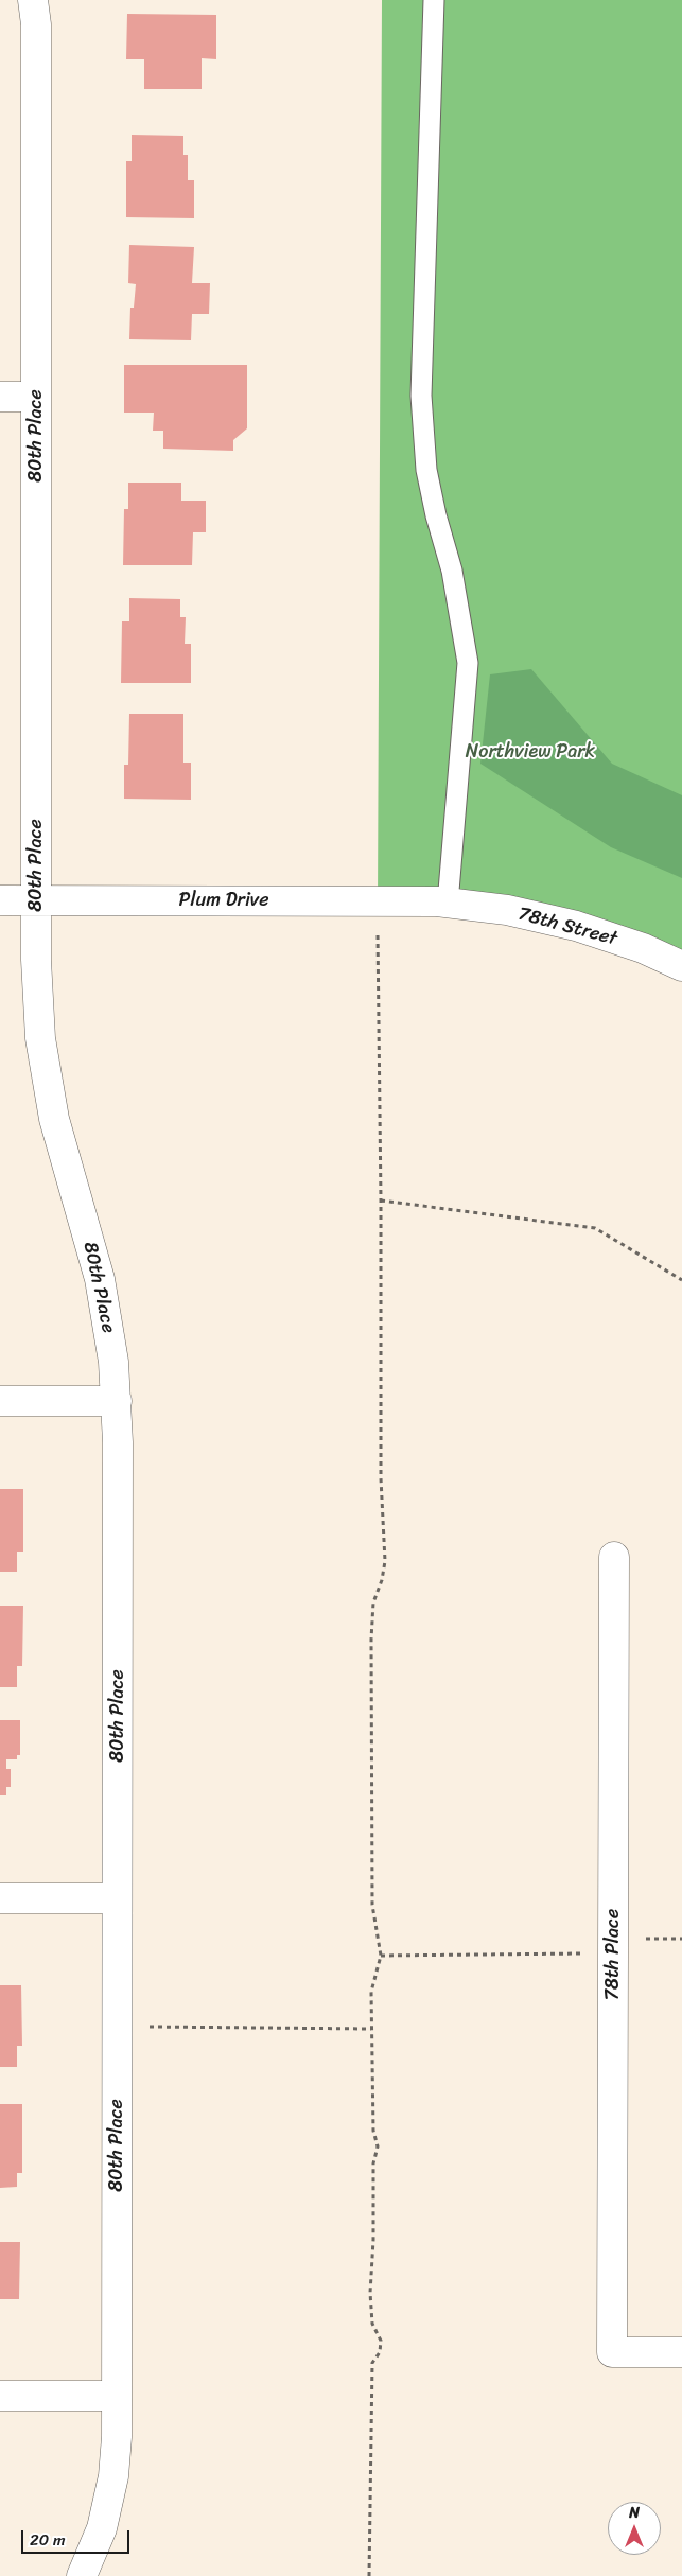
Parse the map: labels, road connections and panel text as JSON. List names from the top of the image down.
{
  "streets": {
    "street": [
      "80th Place",
      "Plum Drive",
      "78th Street",
      "78th Place"
    ]
  },
  "crossings": [
    ["80th Place", "Plum Drive"],
    ["Plum Drive", "78th Street"]
  ],
  "parks": ["Northview Park"],
  "scale_bar": "20 m",
  "north": "top"
}
